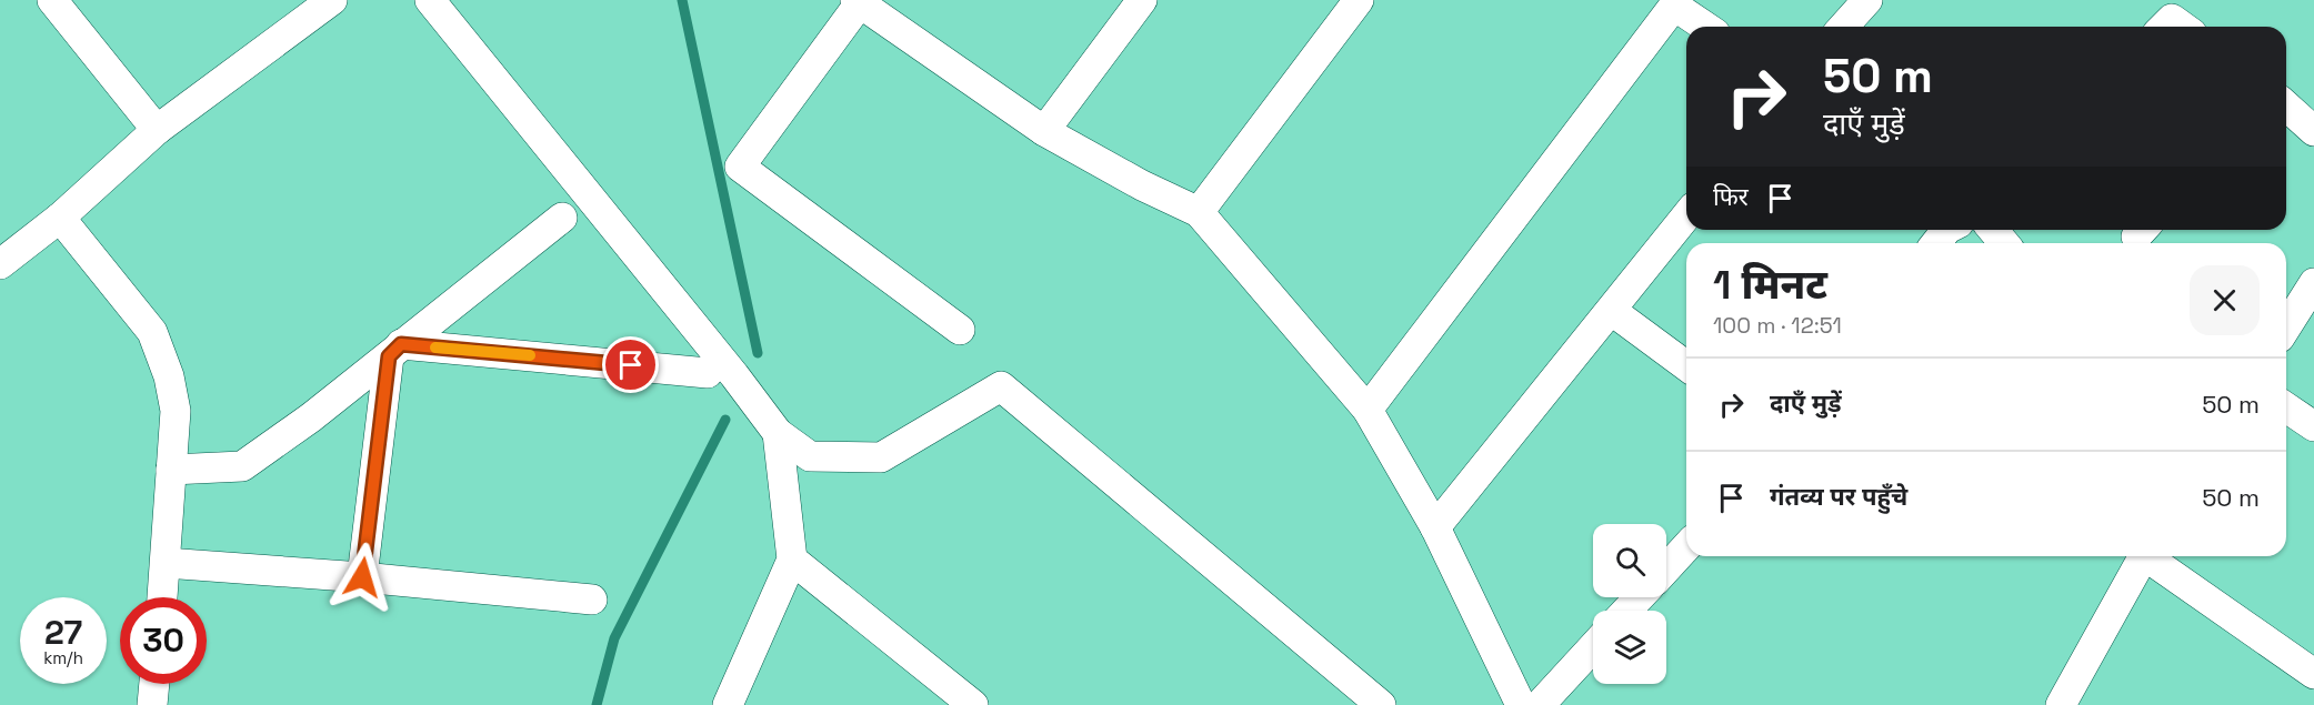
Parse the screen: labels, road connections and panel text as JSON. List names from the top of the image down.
{
  "page": {
    "turn": ["50 m", "दाएँ मुड़ें"],
    "then": "फिर",
    "heading": ["1 मिनट", "100 m · 12:51"],
    "list": [
      {
        "name": "दाएँ मुड़ें",
        "value": "50 m"
      },
      {
        "name": "गंतव्य पर पहुँचे",
        "value": "50 m"
      }
    ],
    "speed": "27 km/h",
    "limit": "30"
  }
}
